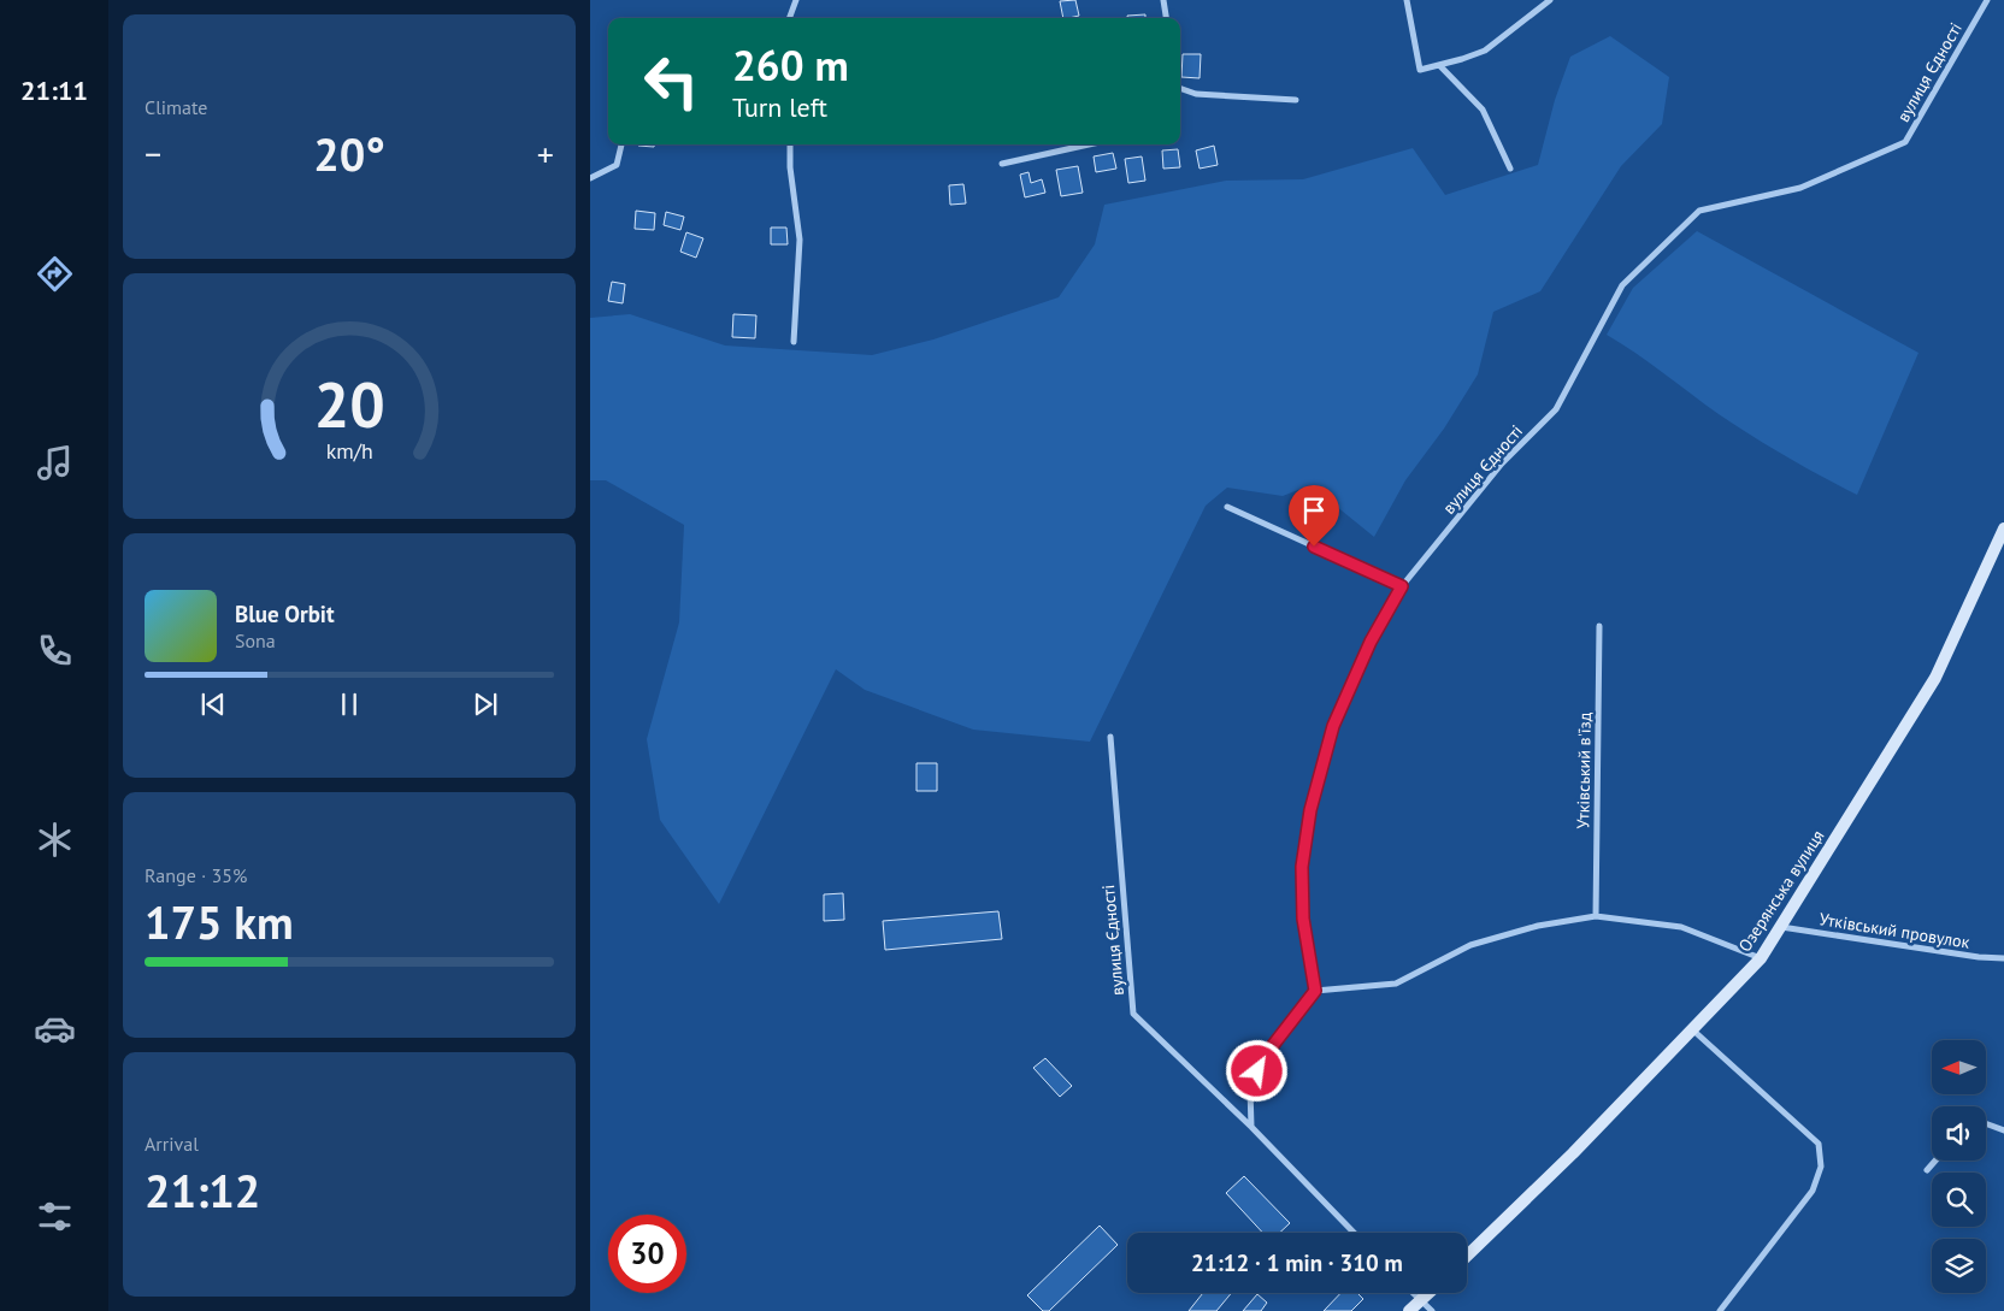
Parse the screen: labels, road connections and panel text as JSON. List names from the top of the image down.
{
  "streets": {
    "street": [
      "вулиця Єдності",
      "Утківський в'їзд",
      "Озерянська вулиця",
      "Утківський провулок"
    ]
  },
  "crossings": [
    ["Озерянська вулиця", "Утківський провулок"]
  ],
  "north": "left",
  "page": {
    "tabs": "21:11",
    "tile": [
      "Climate",
      ["Range · 35%", "175 km"],
      ["Arrival", "21:12"]
    ],
    "turn": ["260 m", "Turn left"],
    "heat": ["−", "20°", "+"],
    "song": ["Blue Orbit", "Sona"],
    "limit": "30",
    "trip": "21:12 · 1 min · 310 m",
    "gauge": ["20", "km/h"]
  }
}
